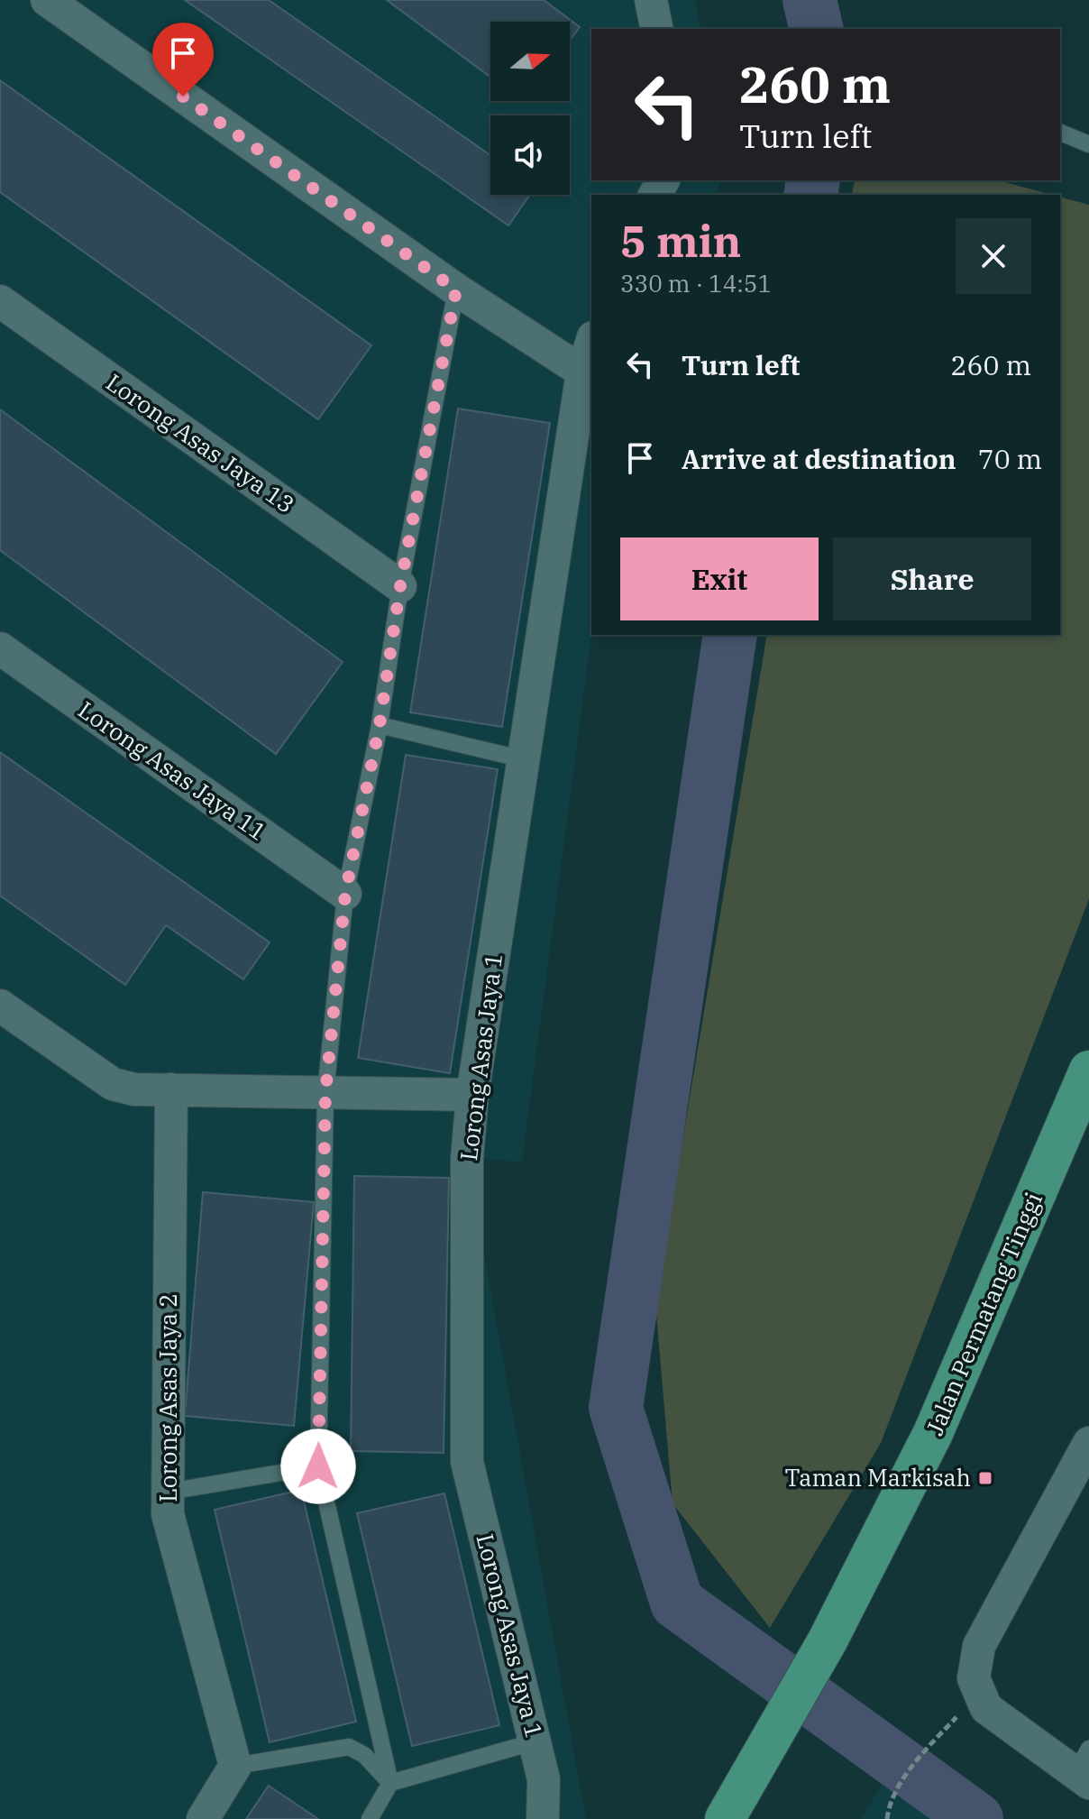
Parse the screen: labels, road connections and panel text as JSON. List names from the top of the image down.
{
  "streets": {
    "highway": ["Jalan Permatang Tinggi"],
    "street": [
      "Lorong Asas Jaya 13",
      "Lorong Asas Jaya 11",
      "Lorong Asas Jaya 1",
      "Lorong Asas Jaya 2"
    ]
  },
  "places": {
    "transit": ["Taman Markisah"]
  },
  "north": "right",
  "page": {
    "turn": ["260 m", "Turn left"],
    "heading": ["5 min", "330 m · 14:51"],
    "list": [
      {
        "name": "Turn left",
        "value": "260 m"
      },
      {
        "name": "Arrive at destination",
        "value": "70 m"
      }
    ],
    "buttons": ["Exit", "Share"]
  }
}
